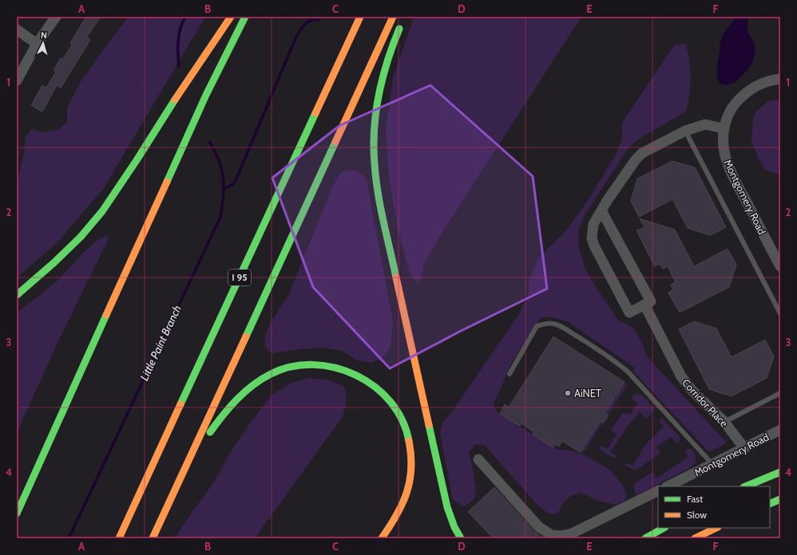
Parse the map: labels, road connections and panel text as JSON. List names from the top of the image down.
{
  "streets": {
    "main road": ["I 95"],
    "street": ["Montgomery Road", "Corridor Place"]
  },
  "crossings": [
    ["Montgomery Road", "Corridor Place"]
  ],
  "water": ["Little Paint Branch"],
  "places": ["AiNET"],
  "legend": ["Fast", "Slow"],
  "north": "top",
  "grid": {
    "columns": [
      "A",
      "B",
      "C",
      "D",
      "E",
      "F"
    ],
    "rows": [
      "1",
      "2",
      "3",
      "4"
    ]
  }
}
